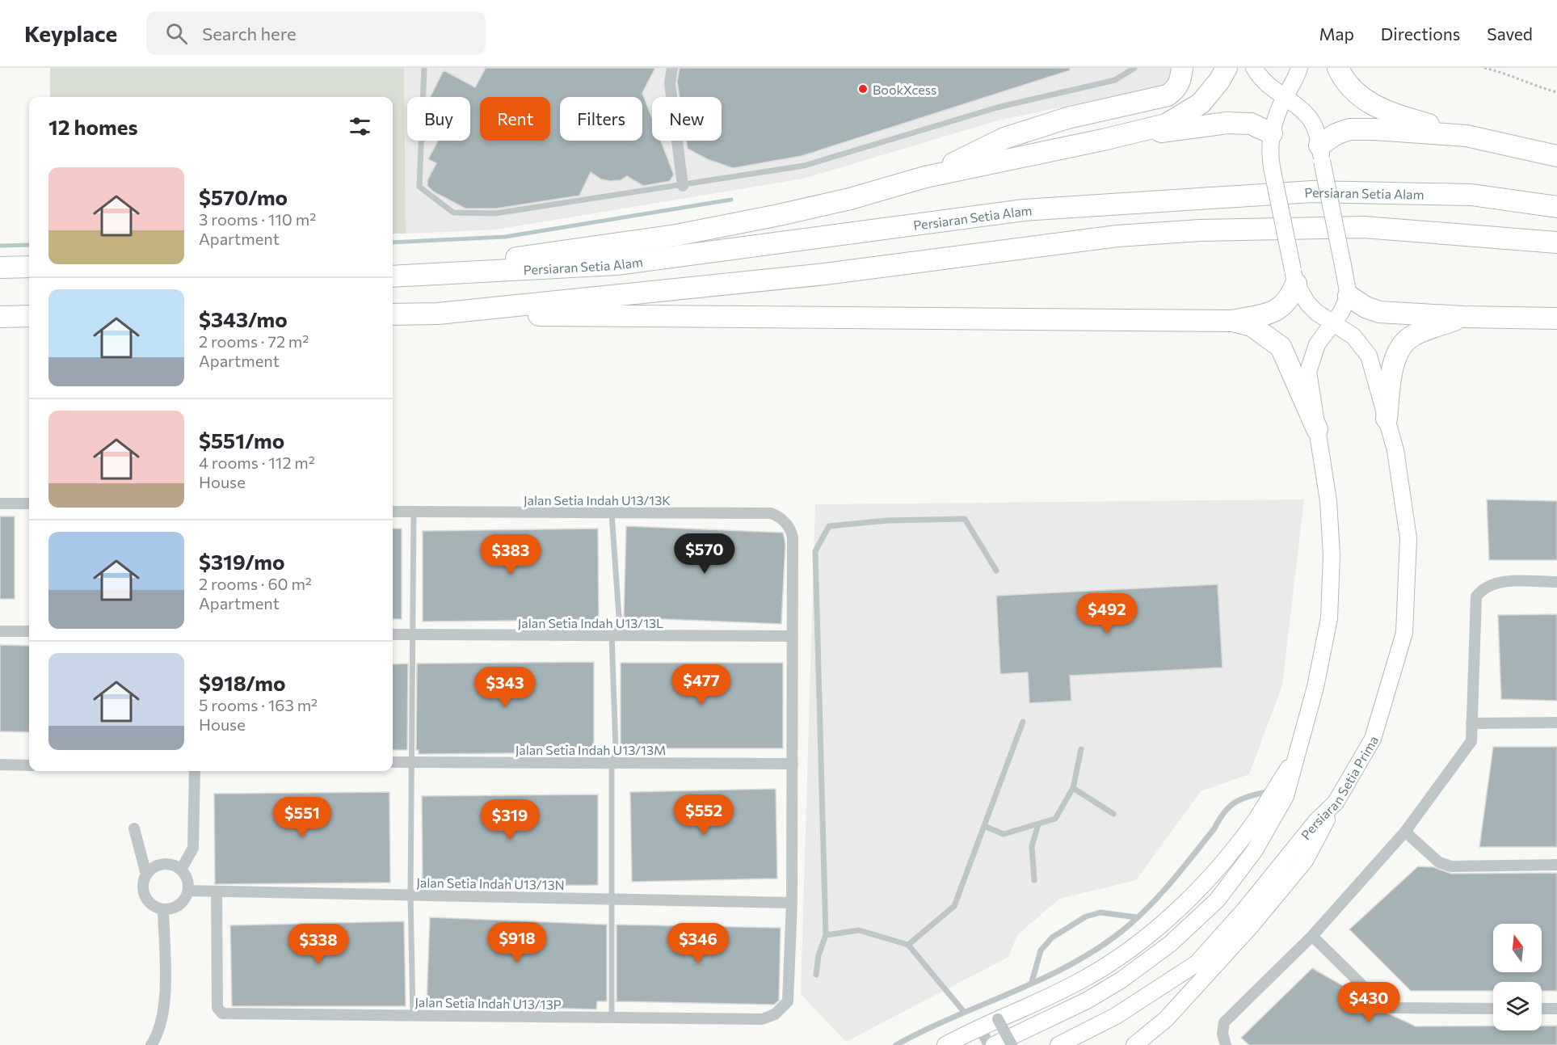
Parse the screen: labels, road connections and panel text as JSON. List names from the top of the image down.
{
  "streets": {
    "highway": ["Persiaran Setia Alam"],
    "street": [
      "Jalan Setia Indah U13/13K",
      "Jalan Setia Indah U13/13L",
      "Jalan Setia Indah U13/13M",
      "Persiaran Setia Prima",
      "Jalan Setia Indah U13/13N",
      "Jalan Setia Indah U13/13P"
    ]
  },
  "crossings": [
    ["Jalan Setia Indah U13/13K", "Jalan Setia Indah U13/13L"],
    ["Jalan Setia Indah U13/13N", "Jalan Setia Indah U13/13P"]
  ],
  "places": ["BookXcess"],
  "north": "top",
  "page": {
    "header": "Keyplace",
    "search": "Search here",
    "nav": ["Map", "Directions", "Saved"],
    "chip": [
      "Buy",
      "Rent",
      "Filters",
      "New"
    ],
    "heading": "12 homes",
    "list": [
      {
        "name": "$570/mo",
        "note": "3 rooms · 110 m² · Apartment"
      },
      {
        "name": "$343/mo",
        "note": "2 rooms · 72 m² · Apartment"
      },
      {
        "name": "$551/mo",
        "note": "4 rooms · 112 m² · House"
      },
      {
        "name": "$319/mo",
        "note": "2 rooms · 60 m² · Apartment"
      },
      {
        "name": "$918/mo",
        "note": "5 rooms · 163 m² · House"
      }
    ],
    "price": [
      "$570",
      "$383",
      "$492",
      "$477",
      "$343",
      "$552",
      "$551",
      "$319",
      "$918",
      "$346",
      "$338",
      "$430"
    ]
  }
}
